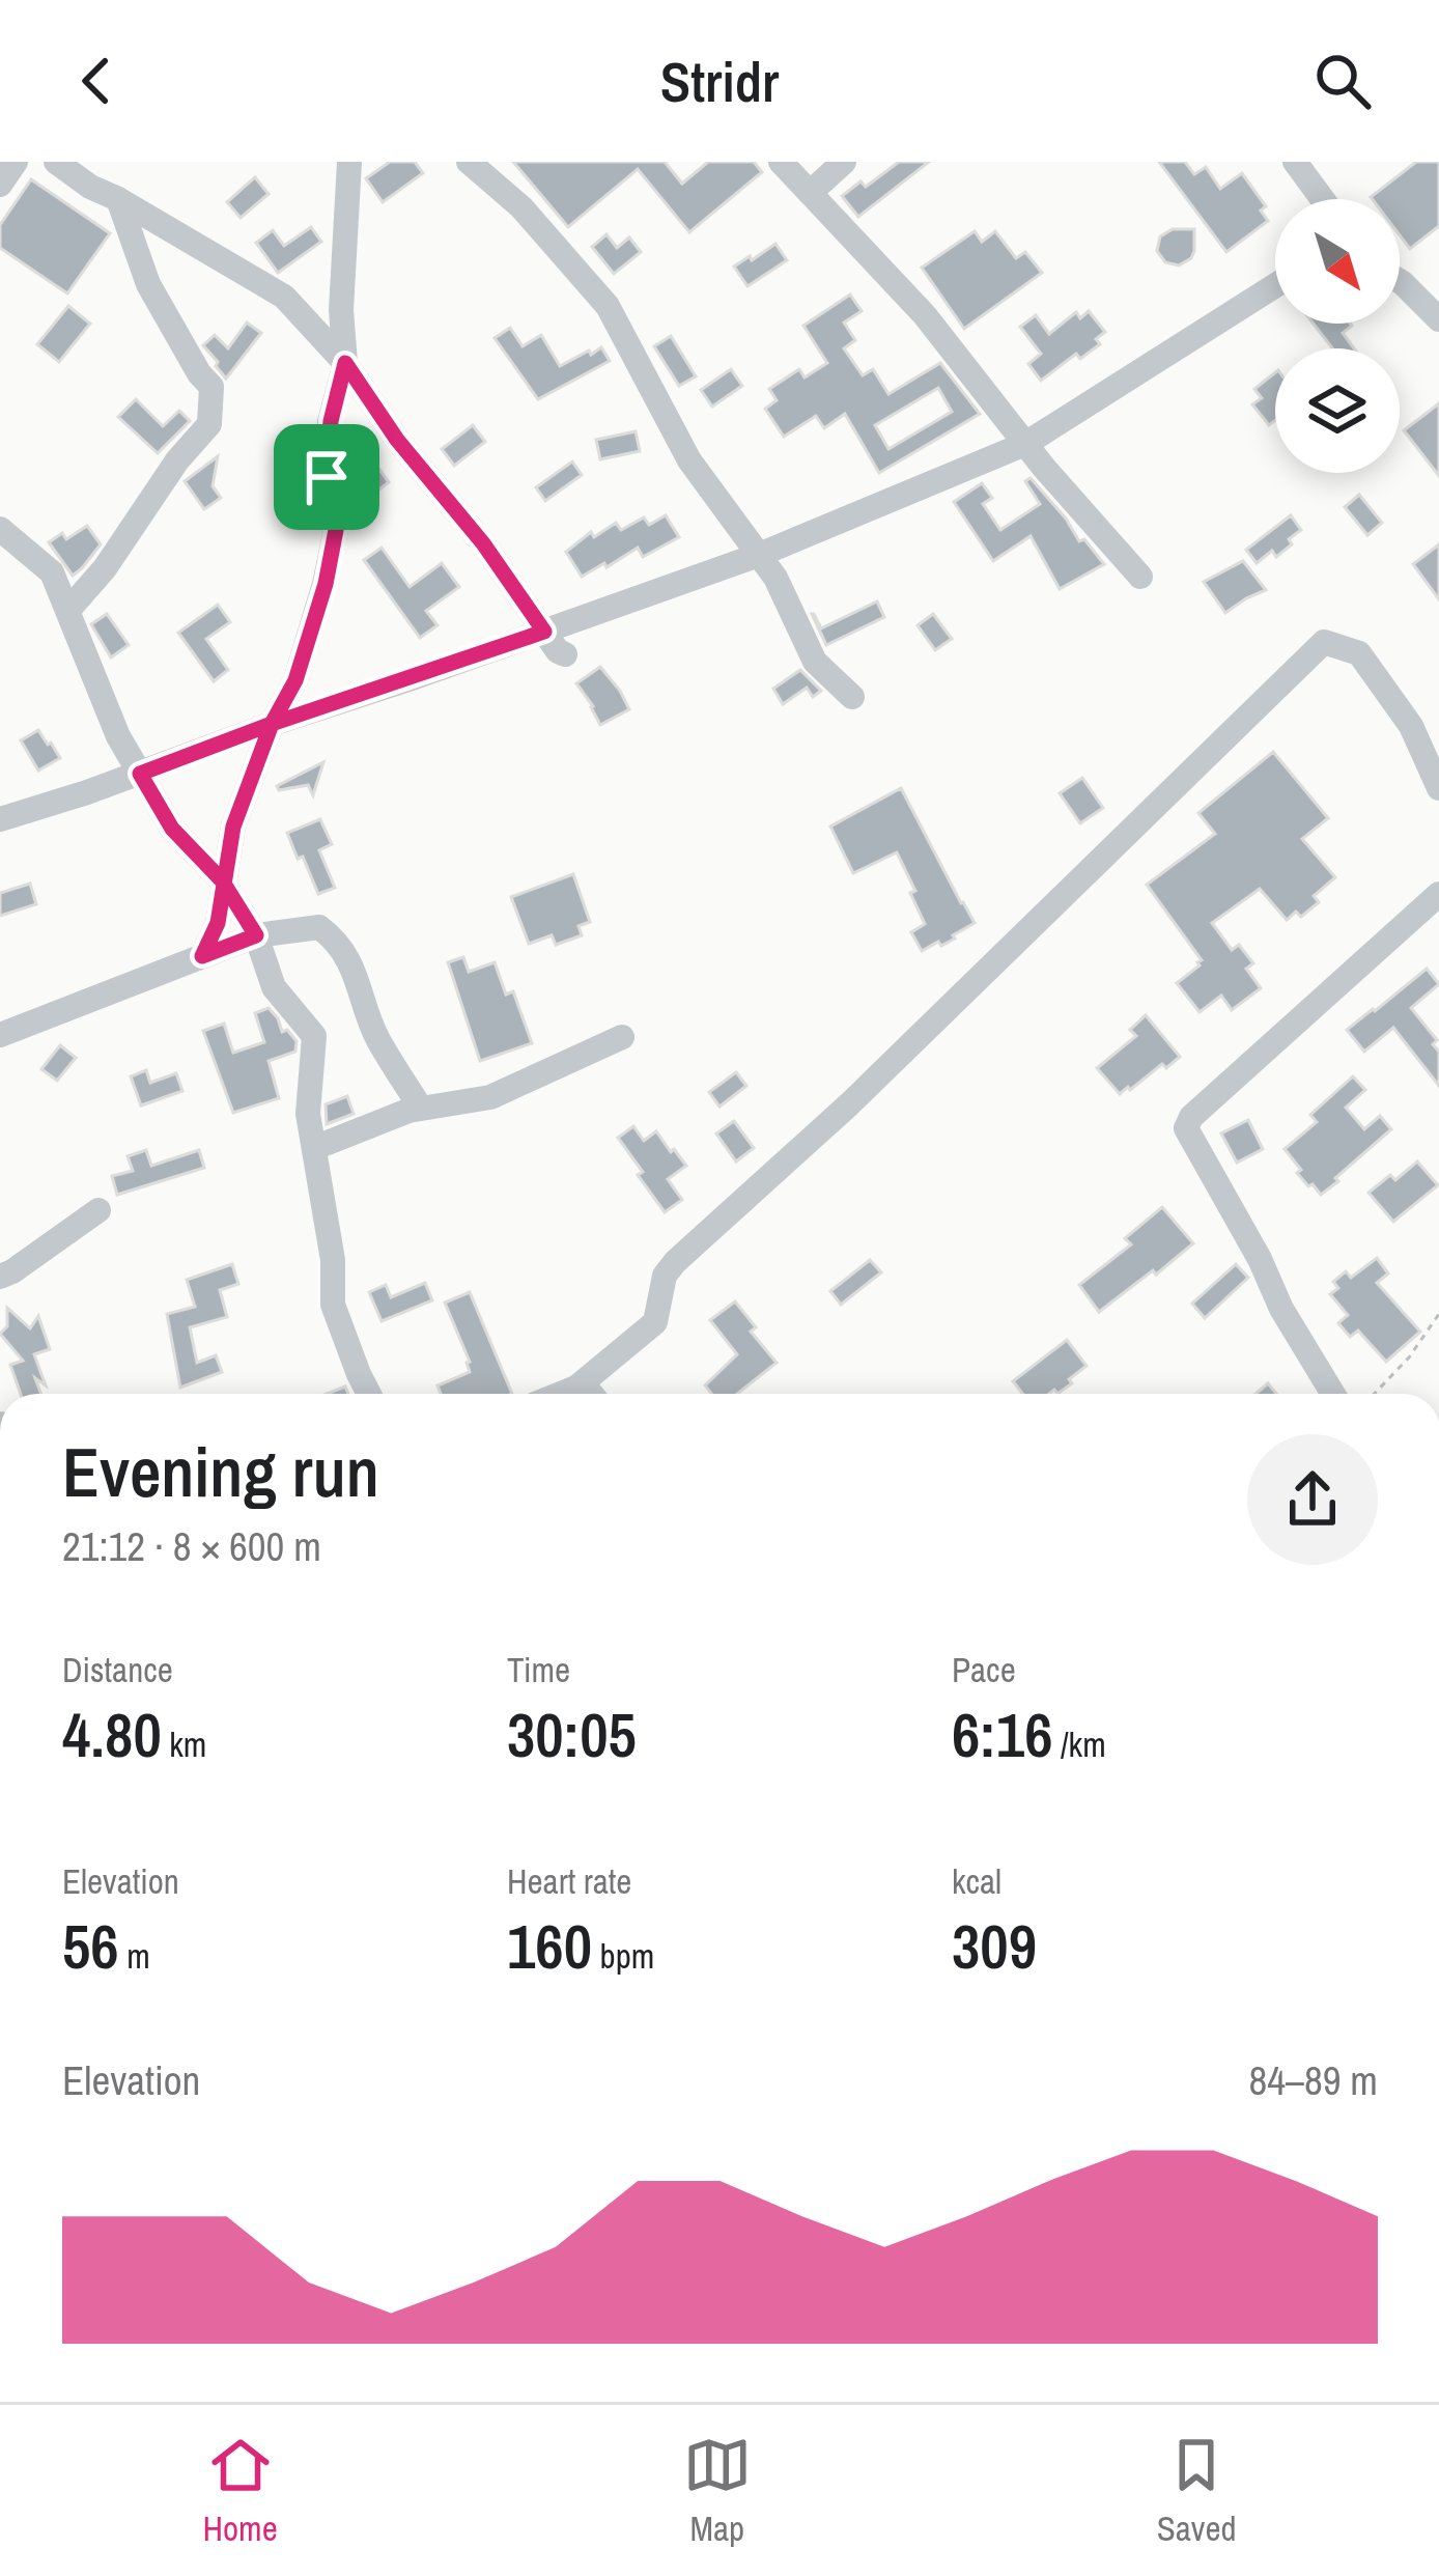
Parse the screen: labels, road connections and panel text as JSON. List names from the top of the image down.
{
  "north": "bottom right",
  "page": {
    "header": "Stridr",
    "heading": ["Evening run", "21:12 · 8 × 600 m"],
    "stats": [
      ["Distance", "4.80 km"],
      ["Time", "30:05"],
      ["Pace", "6:16 /km"],
      ["Elevation", "56 m"],
      ["Heart rate", "160 bpm"],
      ["kcal", "309"]
    ],
    "chart": ["Elevation", "84–89 m"],
    "tabs": ["Home", "Map", "Saved"]
  }
}
